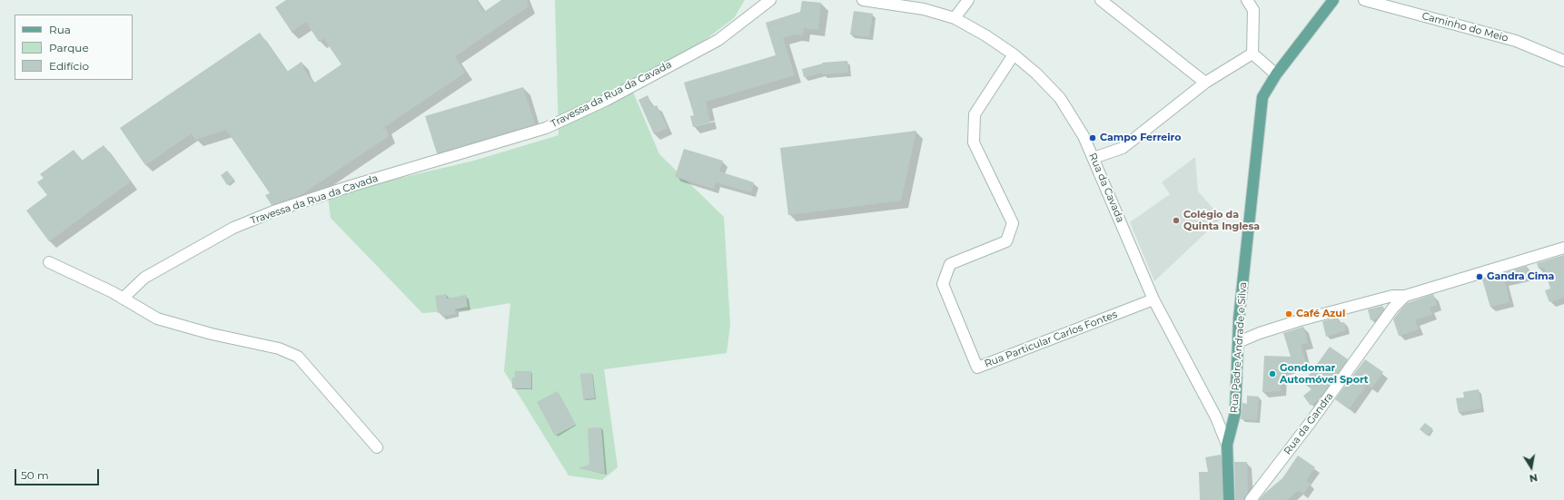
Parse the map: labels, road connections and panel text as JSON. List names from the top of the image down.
{
  "streets": {
    "main road": ["Rua Padre Andrade e Silva"],
    "street": [
      "Caminho do Meio",
      "Travessa da Rua da Cavada",
      "Rua da Cavada",
      "Rua Particular Carlos Fontes",
      "Rua da Gandra"
    ]
  },
  "crossings": [
    ["Rua da Cavada", "Rua Particular Carlos Fontes"],
    ["Rua da Cavada", "Rua Padre Andrade e Silva"]
  ],
  "places": [
    "Campo Ferreiro",
    "Colégio da Quinta Inglesa",
    "Gandra Cima",
    "Café Azul",
    "Gondomar Automóvel Sport"
  ],
  "legend": ["Rua", "Parque", "Edifício"],
  "scale_bar": "50 m",
  "north": "bottom"
}
